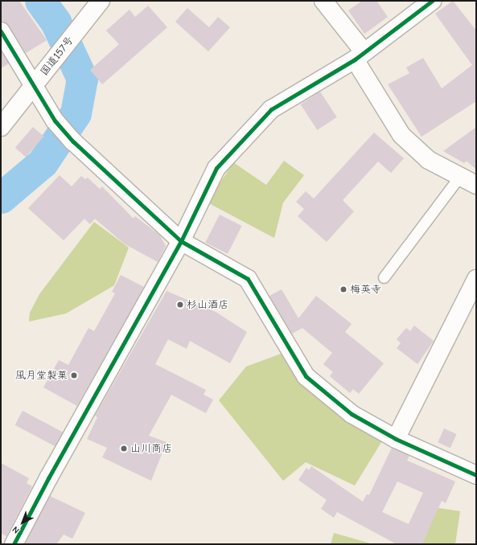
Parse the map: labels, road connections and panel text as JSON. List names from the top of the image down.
{
  "streets": {
    "main road": ["国道157号"]
  },
  "places": [
    "梅英寺",
    "杉山酒店",
    "風月堂製菓",
    "山川商店"
  ],
  "north": "bottom left"
}
